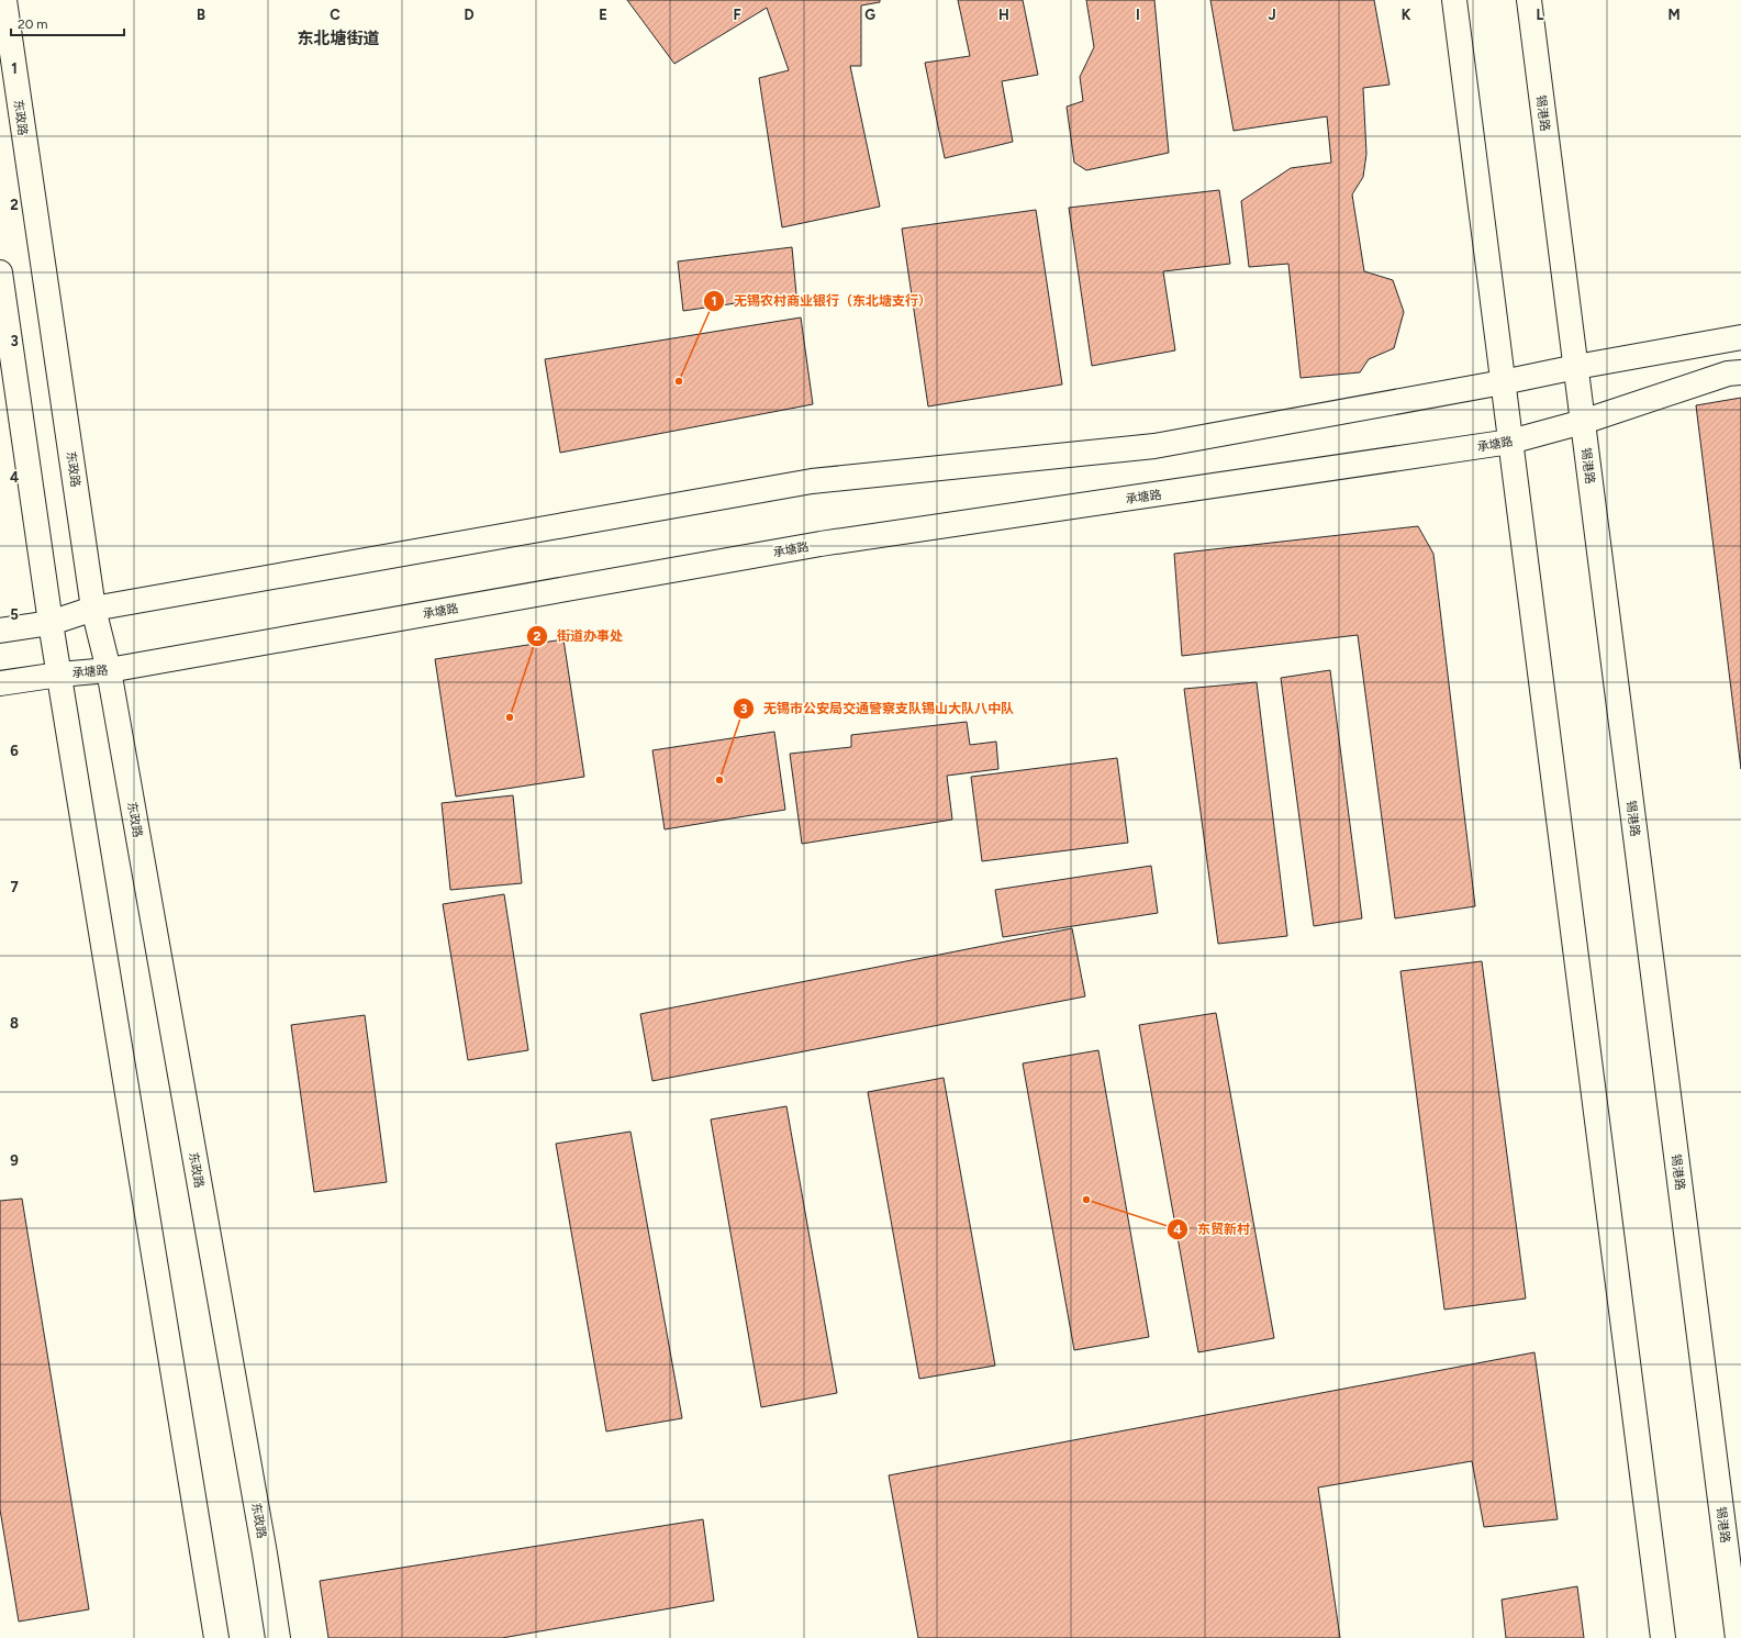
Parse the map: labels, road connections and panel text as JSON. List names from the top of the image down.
{
  "streets": {
    "main road": ["锡港路", "东政路", "承塘路"]
  },
  "crossings": [
    ["锡港路", "承塘路"],
    ["东政路", "承塘路"]
  ],
  "districts": ["东北塘街道"],
  "places": [
    "无锡农村商业银行（东北塘支行）",
    "街道办事处",
    "无锡市公安局交通警察支队锡山大队八中队",
    "东贸新村"
  ],
  "scale_bar": "20 m",
  "grid": {
    "columns": [
      "B",
      "C",
      "D",
      "E",
      "F",
      "G",
      "H",
      "I",
      "J",
      "K",
      "L",
      "M"
    ],
    "rows": [
      "1",
      "2",
      "3",
      "4",
      "5",
      "6",
      "7",
      "8",
      "9"
    ]
  }
}
